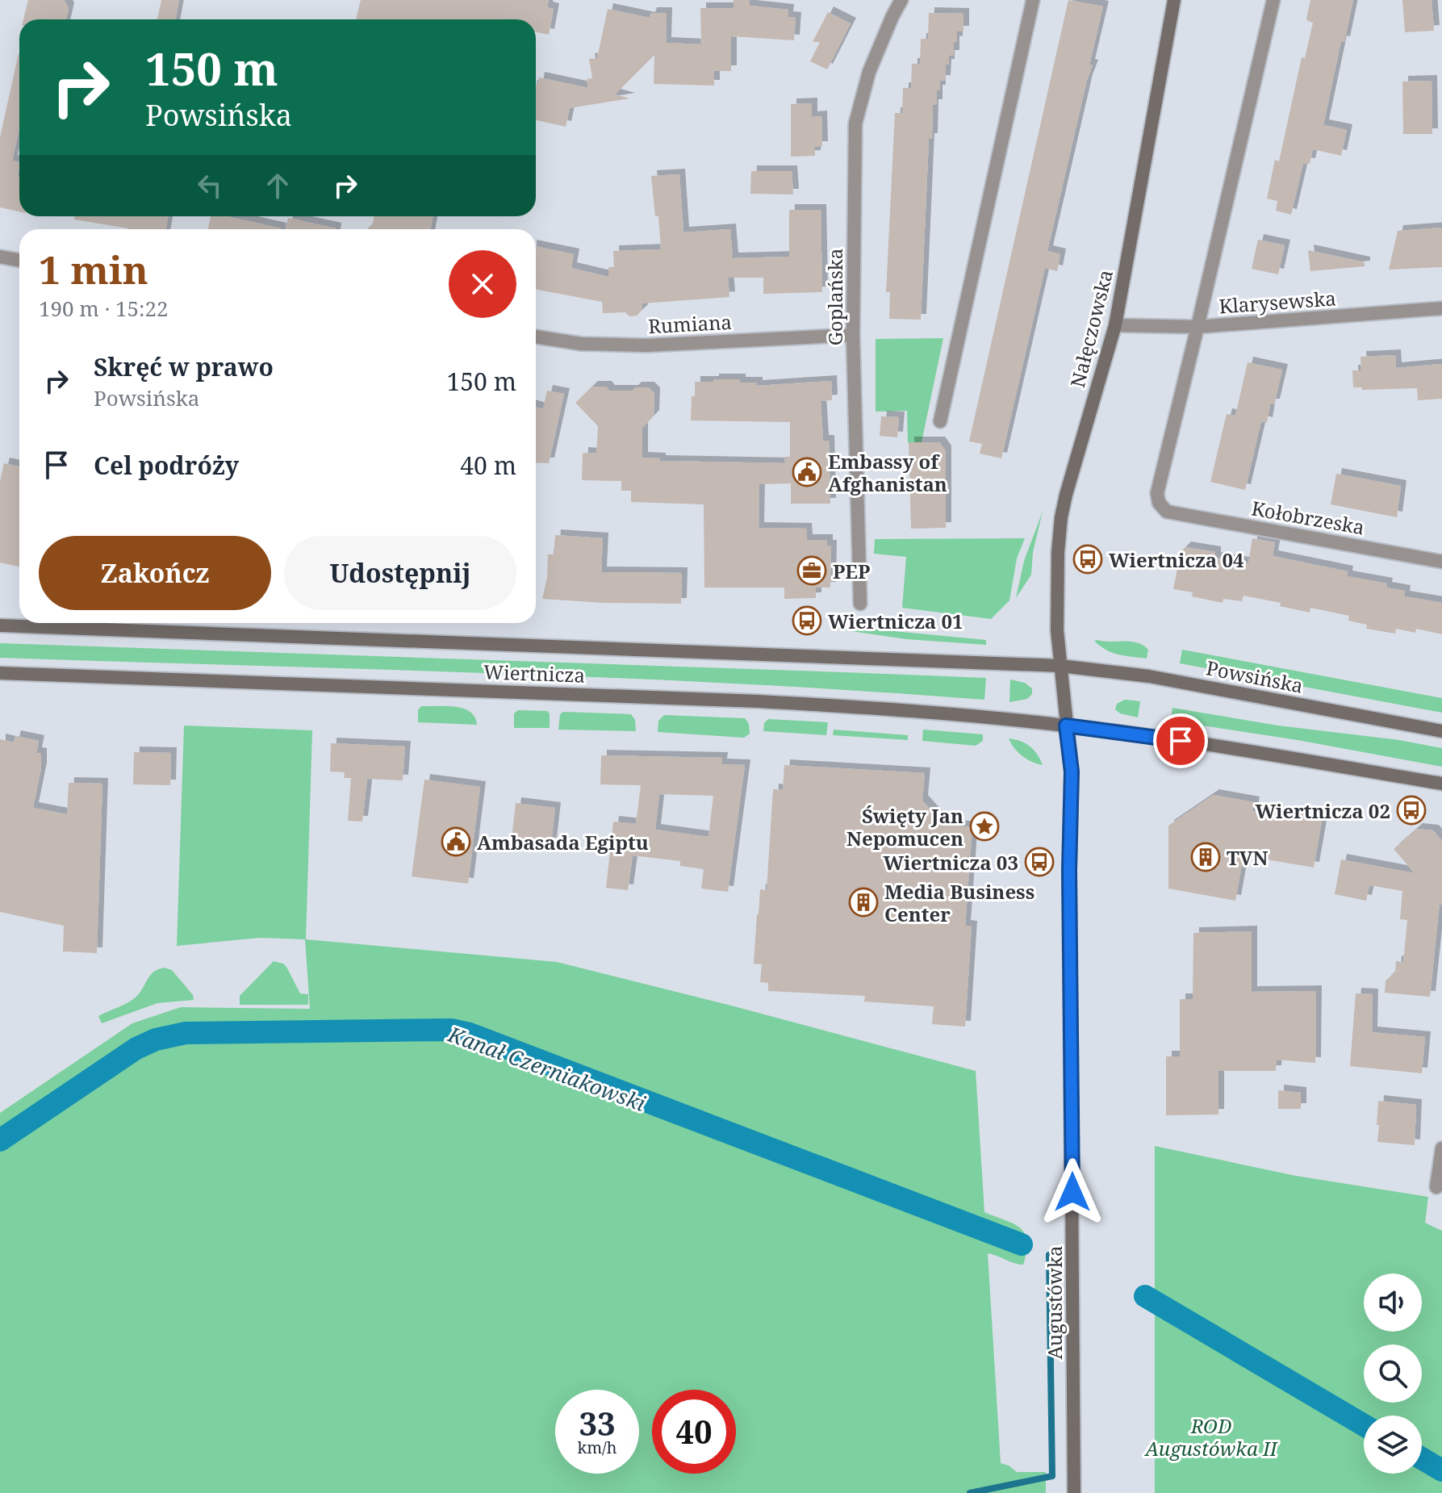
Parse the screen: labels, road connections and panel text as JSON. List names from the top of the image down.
{
  "streets": {
    "main road": [
      "Nałęczowska",
      "Wiertnicza",
      "Powsińska",
      "Augustówka"
    ],
    "street": [
      "Goplańska",
      "Klarysewska",
      "Rumiana",
      "Kołobrzeska"
    ]
  },
  "crossings": [
    ["Goplańska", "Rumiana"],
    ["Klarysewska", "Nałęczowska"],
    ["Klarysewska", "Kołobrzeska"],
    ["Nałęczowska", "Wiertnicza"],
    ["Nałęczowska", "Powsińska"],
    ["Nałęczowska", "Augustówka"],
    ["Wiertnicza", "Powsińska"],
    ["Wiertnicza", "Augustówka"]
  ],
  "water": ["Kanał Czerniakowski"],
  "parks": ["ROD Augustówka II"],
  "places": {
    "public building": ["Embassy of Afghanistan", "Ambasada Egiptu"],
    "bus stop": [
      "Wiertnicza 04",
      "Wiertnicza 01",
      "Wiertnicza 02",
      "Wiertnicza 03"
    ],
    "office": ["PEP"],
    "place": ["Święty Jan Nepomucen"],
    "building": ["TVN", "Media Business Center"]
  },
  "page": {
    "turn": ["150 m", "Powsińska"],
    "heading": ["1 min", "190 m · 15:22"],
    "list": [
      {
        "name": "Skręć w prawo",
        "note": "Powsińska",
        "value": "150 m"
      },
      {
        "name": "Cel podróży",
        "value": "40 m"
      }
    ],
    "buttons": ["Zakończ", "Udostępnij"],
    "speed": "33 km/h",
    "limit": "40"
  }
}
